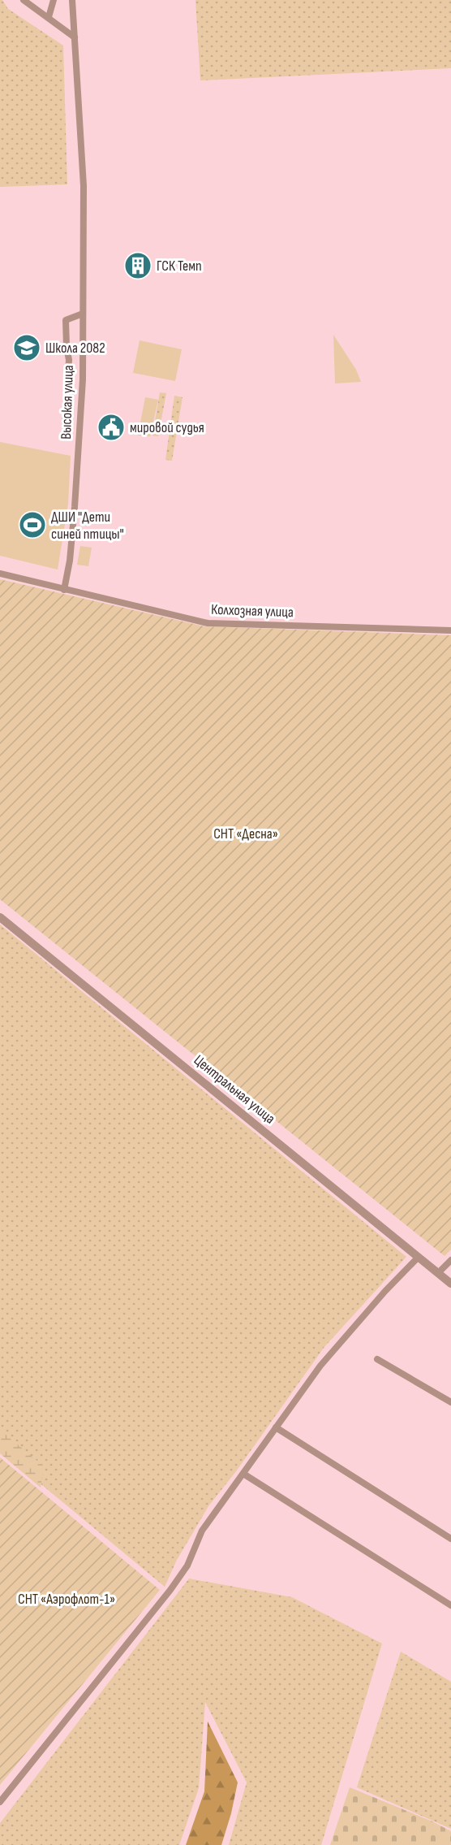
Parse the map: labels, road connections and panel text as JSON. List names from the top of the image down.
{
  "streets": {
    "street": ["Высокая улица", "Колхозная улица", "Центральная улица"]
  },
  "crossings": [
    ["Высокая улица", "Колхозная улица"]
  ],
  "parks": ["СНТ «Десна»", "СНТ «Аэрофлот-1»"],
  "places": {
    "building": ["ГСК Темп"],
    "school or university": ["Школа 2082"],
    "public building": ["мировой судья"],
    "sports": ["ДШИ \"Дети синей птицы\""]
  }
}
